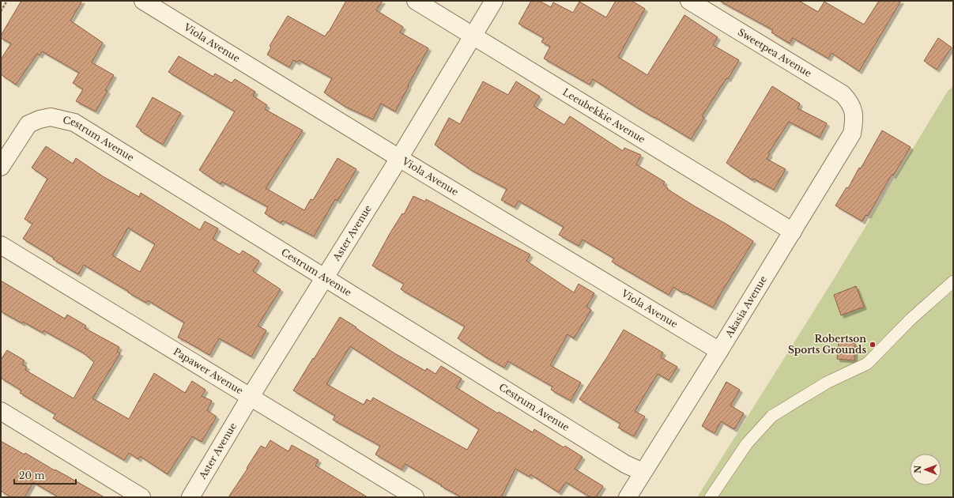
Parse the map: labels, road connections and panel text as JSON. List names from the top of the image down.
{
  "streets": {
    "street": [
      "Viola Avenue",
      "Sweetpea Avenue",
      "Leeubekkie Avenue",
      "Cestrum Avenue",
      "Aster Avenue",
      "Akasia Avenue",
      "Papawer Avenue"
    ]
  },
  "crossings": [
    ["Viola Avenue", "Aster Avenue"],
    ["Viola Avenue", "Akasia Avenue"],
    ["Sweetpea Avenue", "Akasia Avenue"],
    ["Leeubekkie Avenue", "Aster Avenue"],
    ["Leeubekkie Avenue", "Akasia Avenue"],
    ["Cestrum Avenue", "Aster Avenue"],
    ["Cestrum Avenue", "Akasia Avenue"],
    ["Aster Avenue", "Papawer Avenue"]
  ],
  "places": ["Robertson Sports Grounds"],
  "scale_bar": "20 m",
  "north": "left"
}
